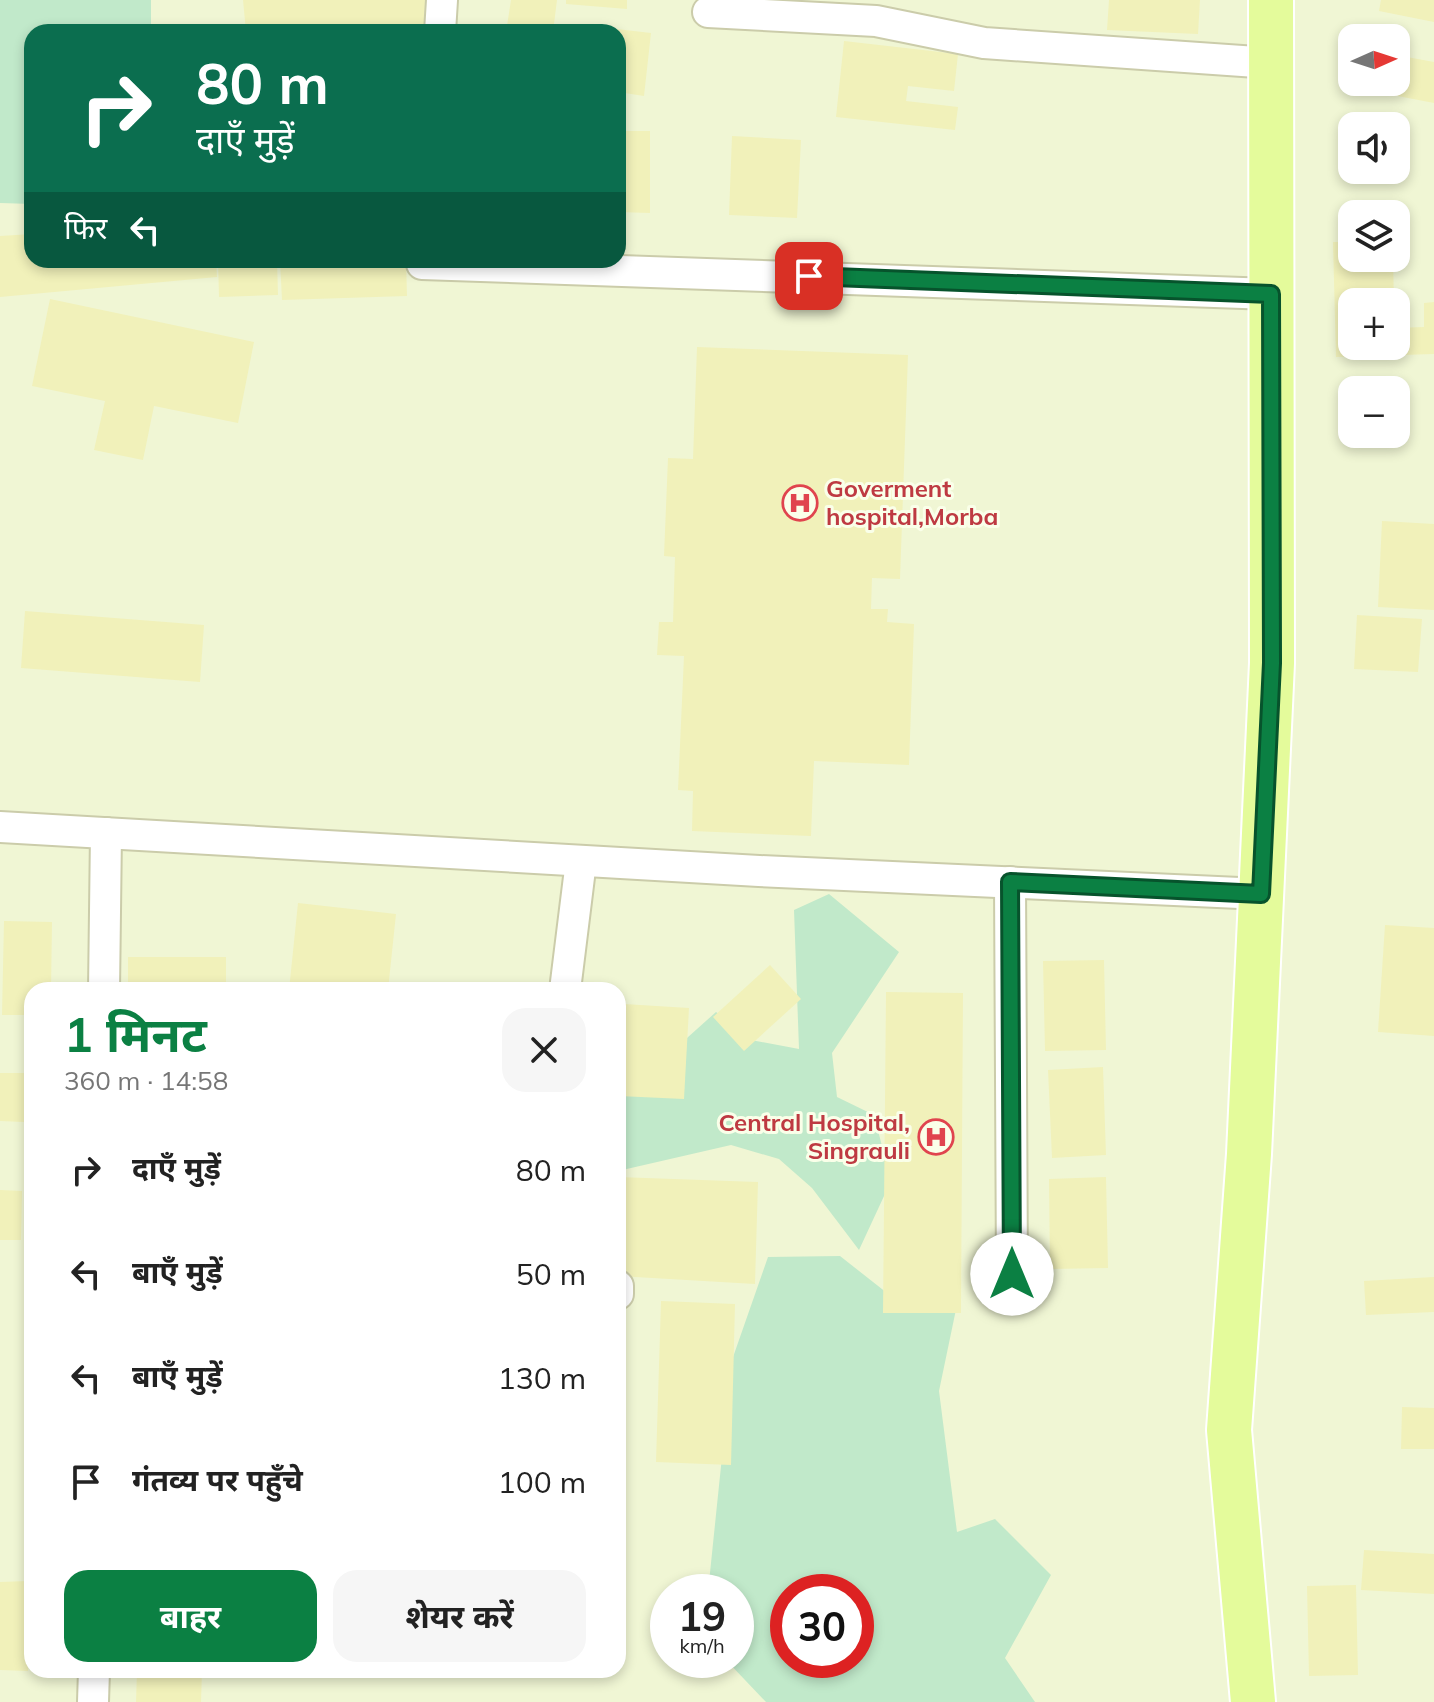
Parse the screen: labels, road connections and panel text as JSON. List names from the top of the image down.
{
  "places": {
    "hospital": ["Goverment hospital,Morba", "Central Hospital, Singrauli"]
  },
  "north": "right",
  "page": {
    "map_buttons": ["+", "−"],
    "turn": ["80 m", "दाएँ मुड़ें"],
    "then": "फिर",
    "heading": ["1 मिनट", "360 m · 14:58"],
    "list": [
      {
        "name": "दाएँ मुड़ें",
        "value": "80 m"
      },
      {
        "name": "बाएँ मुड़ें",
        "value": "50 m"
      },
      {
        "name": "बाएँ मुड़ें",
        "value": "130 m"
      },
      {
        "name": "गंतव्य पर पहुँचे",
        "value": "100 m"
      }
    ],
    "buttons": ["बाहर", "शेयर करें"],
    "speed": "19 km/h",
    "limit": "30"
  }
}
